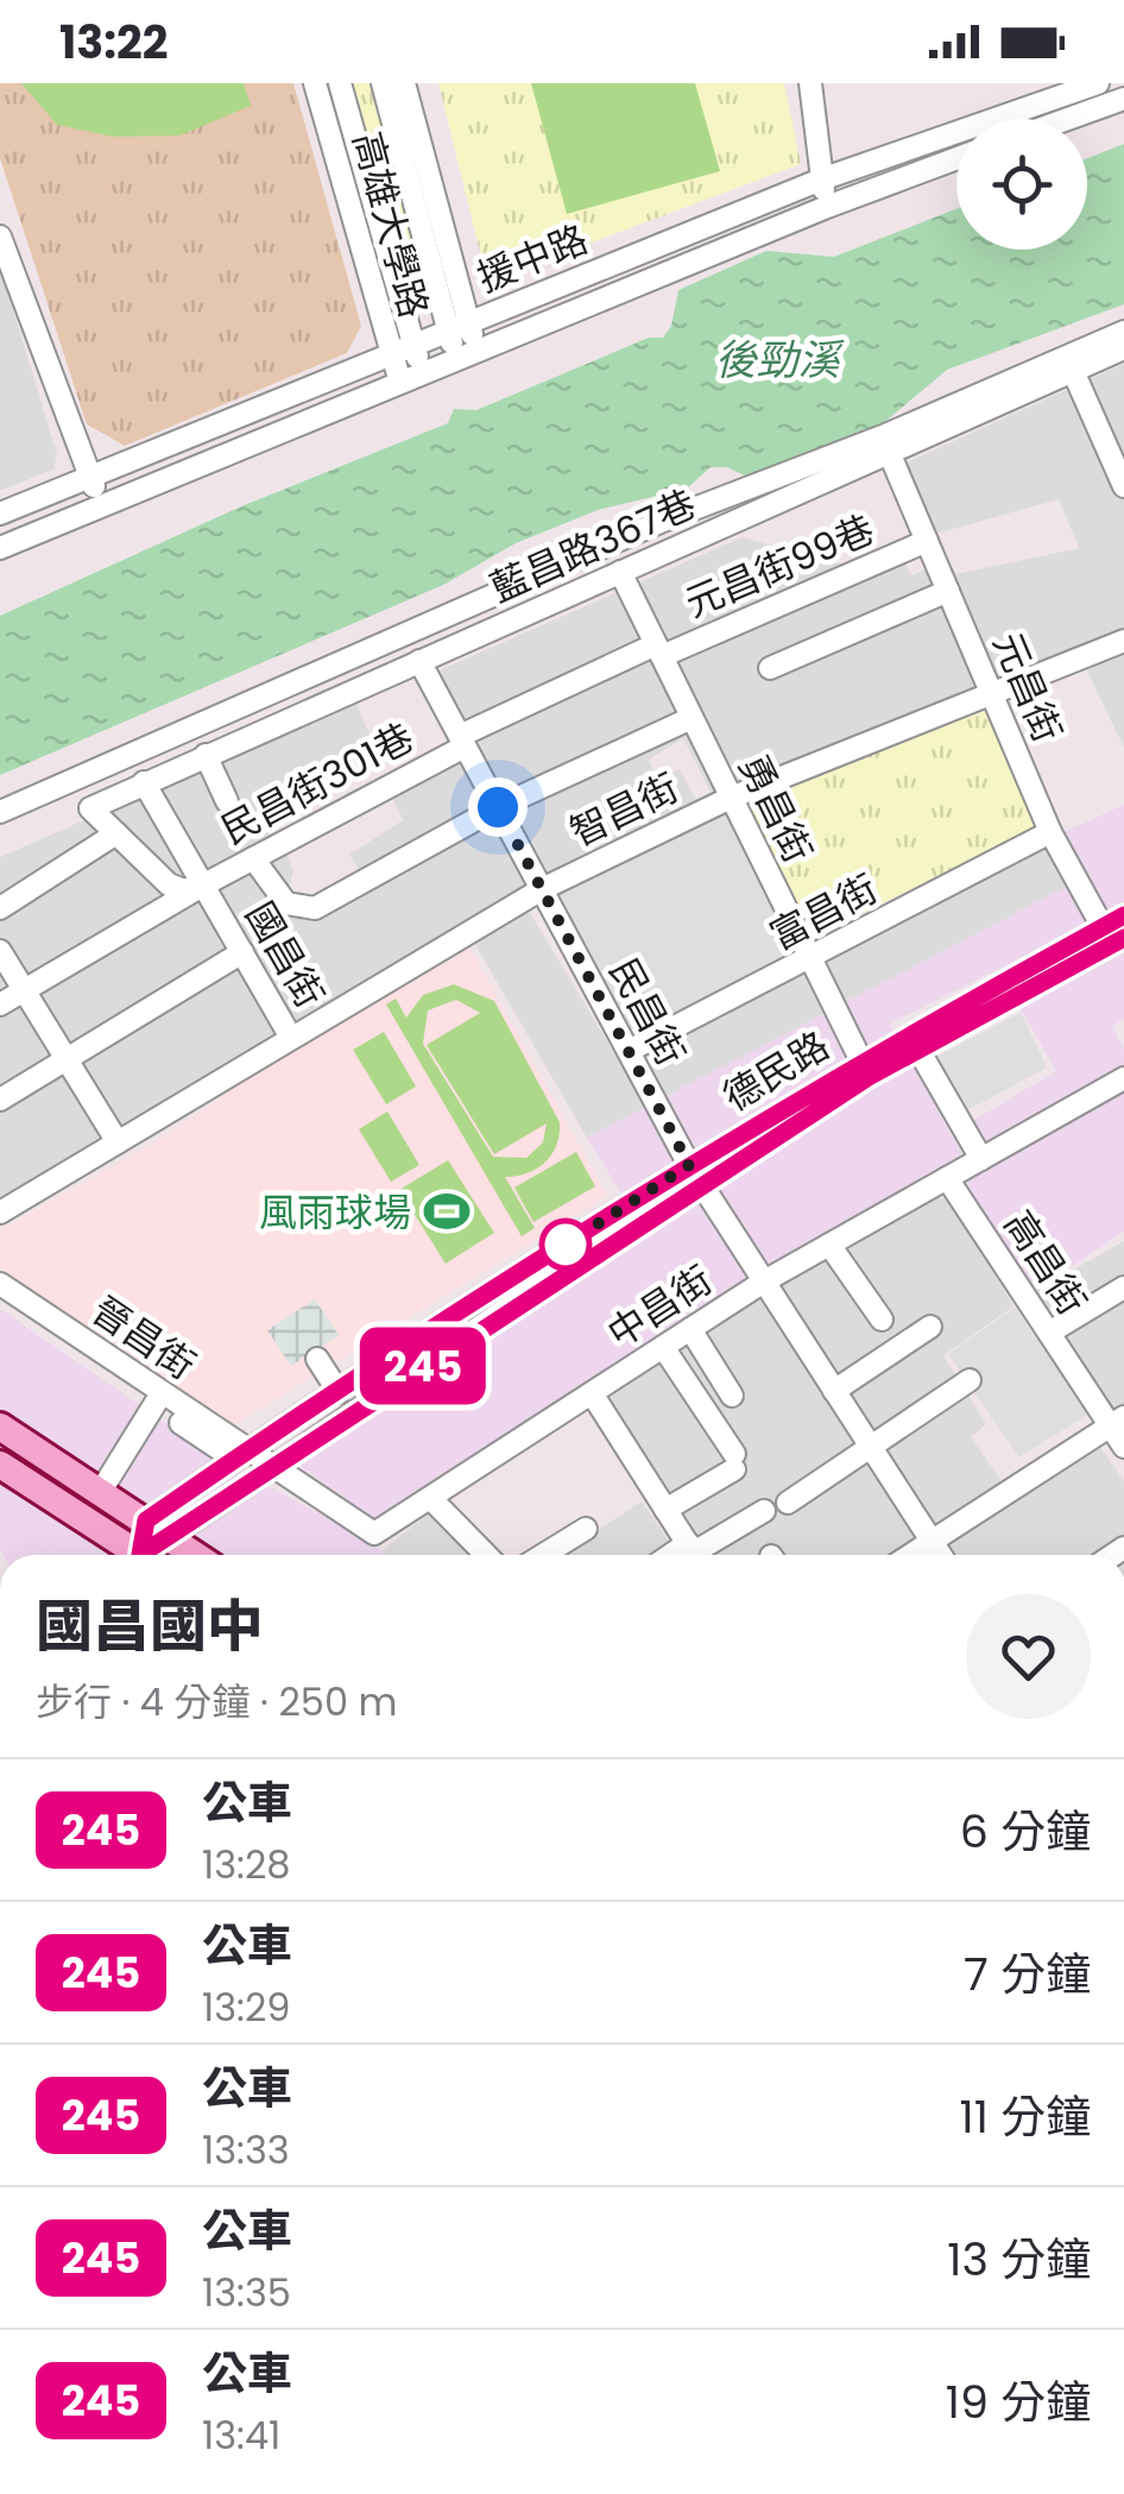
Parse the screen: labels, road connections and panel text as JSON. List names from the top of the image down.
{
  "streets": {
    "street": [
      "高雄大學路",
      "援中路",
      "藍昌路367巷",
      "元昌街99巷",
      "元昌街",
      "民昌街301巷",
      "勇昌街",
      "智昌街",
      "富昌街",
      "國昌街",
      "民昌街",
      "德民路",
      "高昌街",
      "中昌街",
      "晉昌街"
    ]
  },
  "crossings": [
    ["高雄大學路", "援中路"],
    ["藍昌路367巷", "元昌街"],
    ["藍昌路367巷", "勇昌街"],
    ["藍昌路367巷", "國昌街"],
    ["藍昌路367巷", "民昌街"],
    ["元昌街99巷", "元昌街"],
    ["元昌街99巷", "民昌街301巷"],
    ["元昌街99巷", "勇昌街"],
    ["元昌街99巷", "民昌街"],
    ["元昌街", "智昌街"],
    ["元昌街", "富昌街"],
    ["元昌街", "德民路"],
    ["民昌街301巷", "國昌街"],
    ["民昌街301巷", "民昌街"],
    ["勇昌街", "智昌街"],
    ["勇昌街", "富昌街"],
    ["勇昌街", "德民路"],
    ["智昌街", "國昌街"],
    ["智昌街", "民昌街"],
    ["富昌街", "民昌街"],
    ["民昌街", "德民路"],
    ["民昌街", "中昌街"],
    ["德民路", "中昌街"],
    ["德民路", "晉昌街"],
    ["高昌街", "中昌街"],
    ["中昌街", "晉昌街"]
  ],
  "water": ["後勁溪"],
  "places": {
    "sports": ["風雨球場"]
  },
  "lines": ["bus line 245"],
  "page": {
    "status": "13:22",
    "on_map": "245",
    "heading": ["國昌國中", "步行 · 4 分鐘 · 250 m"],
    "list": [
      {
        "mark": "245",
        "name": "公車",
        "note": "13:28",
        "value": "6 分鐘"
      },
      {
        "mark": "245",
        "name": "公車",
        "note": "13:29",
        "value": "7 分鐘"
      },
      {
        "mark": "245",
        "name": "公車",
        "note": "13:33",
        "value": "11 分鐘"
      },
      {
        "mark": "245",
        "name": "公車",
        "note": "13:35",
        "value": "13 分鐘"
      },
      {
        "mark": "245",
        "name": "公車",
        "note": "13:41",
        "value": "19 分鐘"
      }
    ]
  }
}
